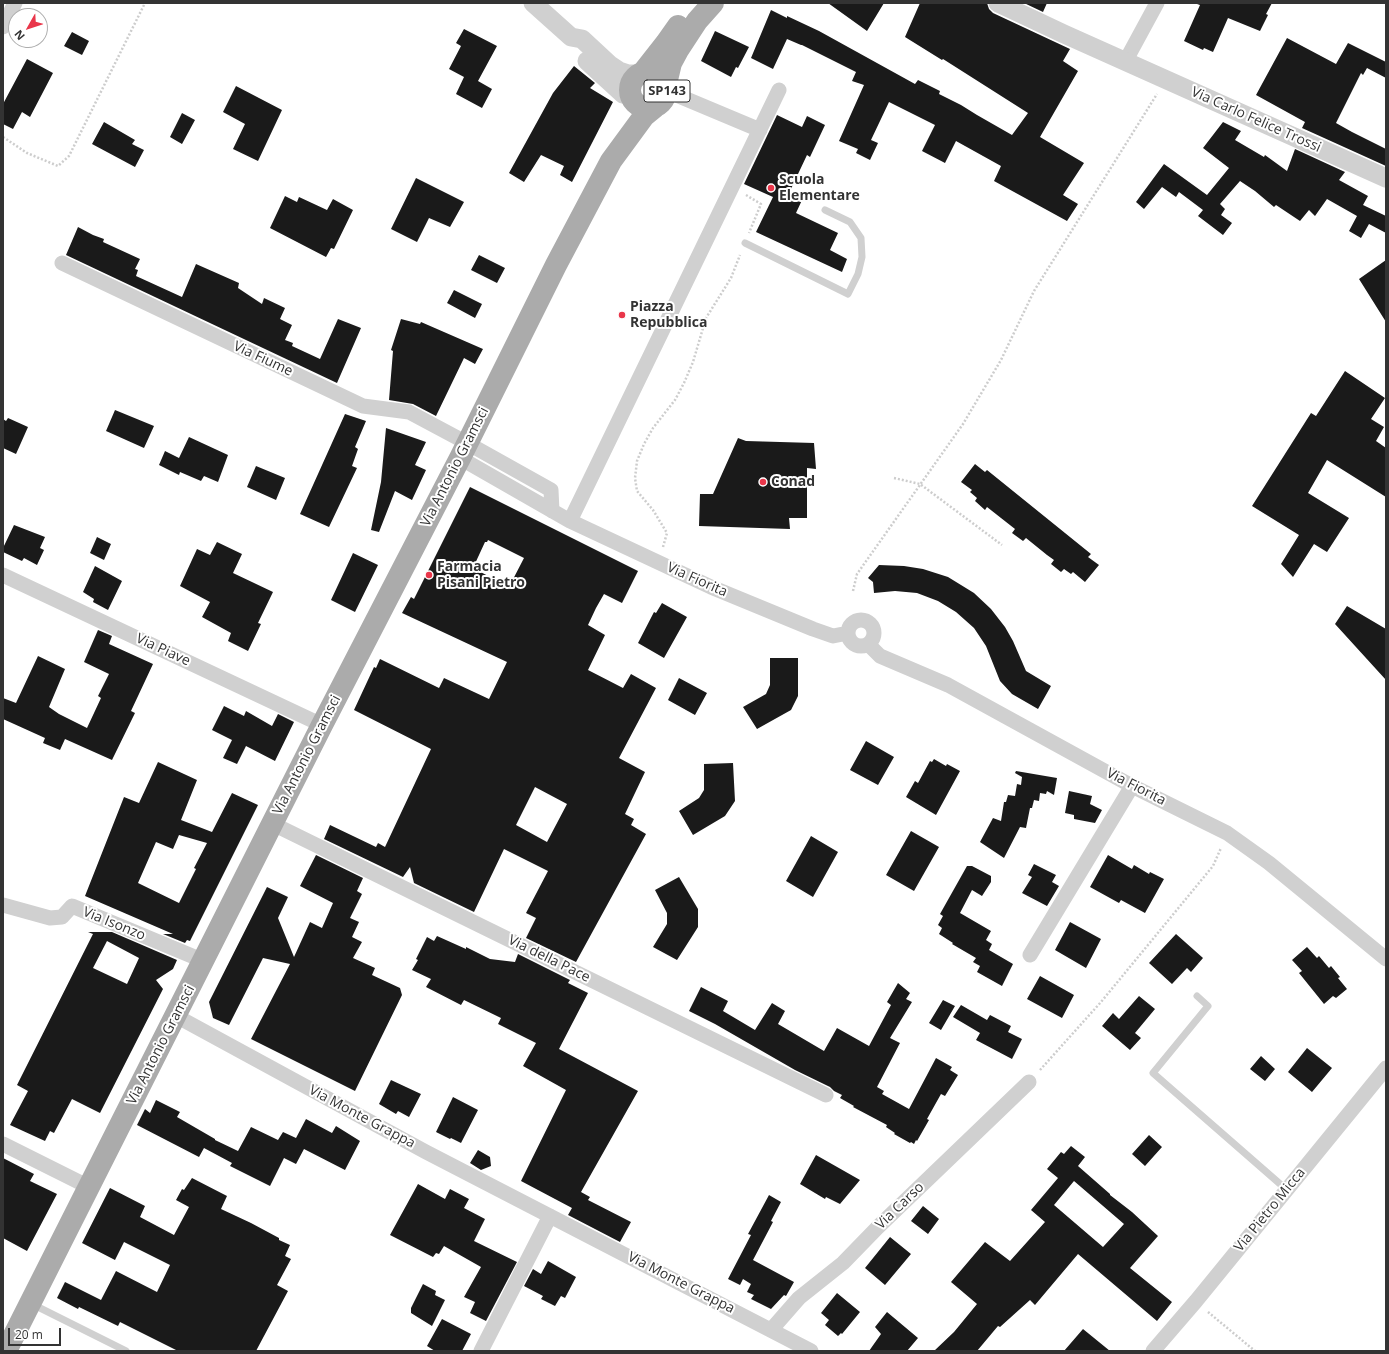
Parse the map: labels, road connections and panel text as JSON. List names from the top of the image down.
{
  "streets": {
    "main road": ["SP143", "Via Antonio Gramsci"],
    "street": [
      "Via Carlo Felice Trossi",
      "Via Fiume",
      "Via Fiorita",
      "Via Piave",
      "Via Isonzo",
      "Via della Pace",
      "Via Monte Grappa",
      "Via Carso",
      "Via Pietro Micca"
    ]
  },
  "crossings": [
    ["SP143", "Via Antonio Gramsci"],
    ["Via Fiume", "Via Antonio Gramsci"],
    ["Via Fiume", "Via Fiorita"],
    ["Via Antonio Gramsci", "Via Fiorita"],
    ["Via Antonio Gramsci", "Via Piave"],
    ["Via Antonio Gramsci", "Via Isonzo"],
    ["Via Antonio Gramsci", "Via della Pace"],
    ["Via Antonio Gramsci", "Via Monte Grappa"],
    ["Via Monte Grappa", "Via Carso"]
  ],
  "places": [
    "Scuola Elementare",
    "Piazza Repubblica",
    "Conad",
    "Farmacia Pisani Pietro"
  ],
  "scale_bar": "20 m",
  "north": "bottom left"
}
